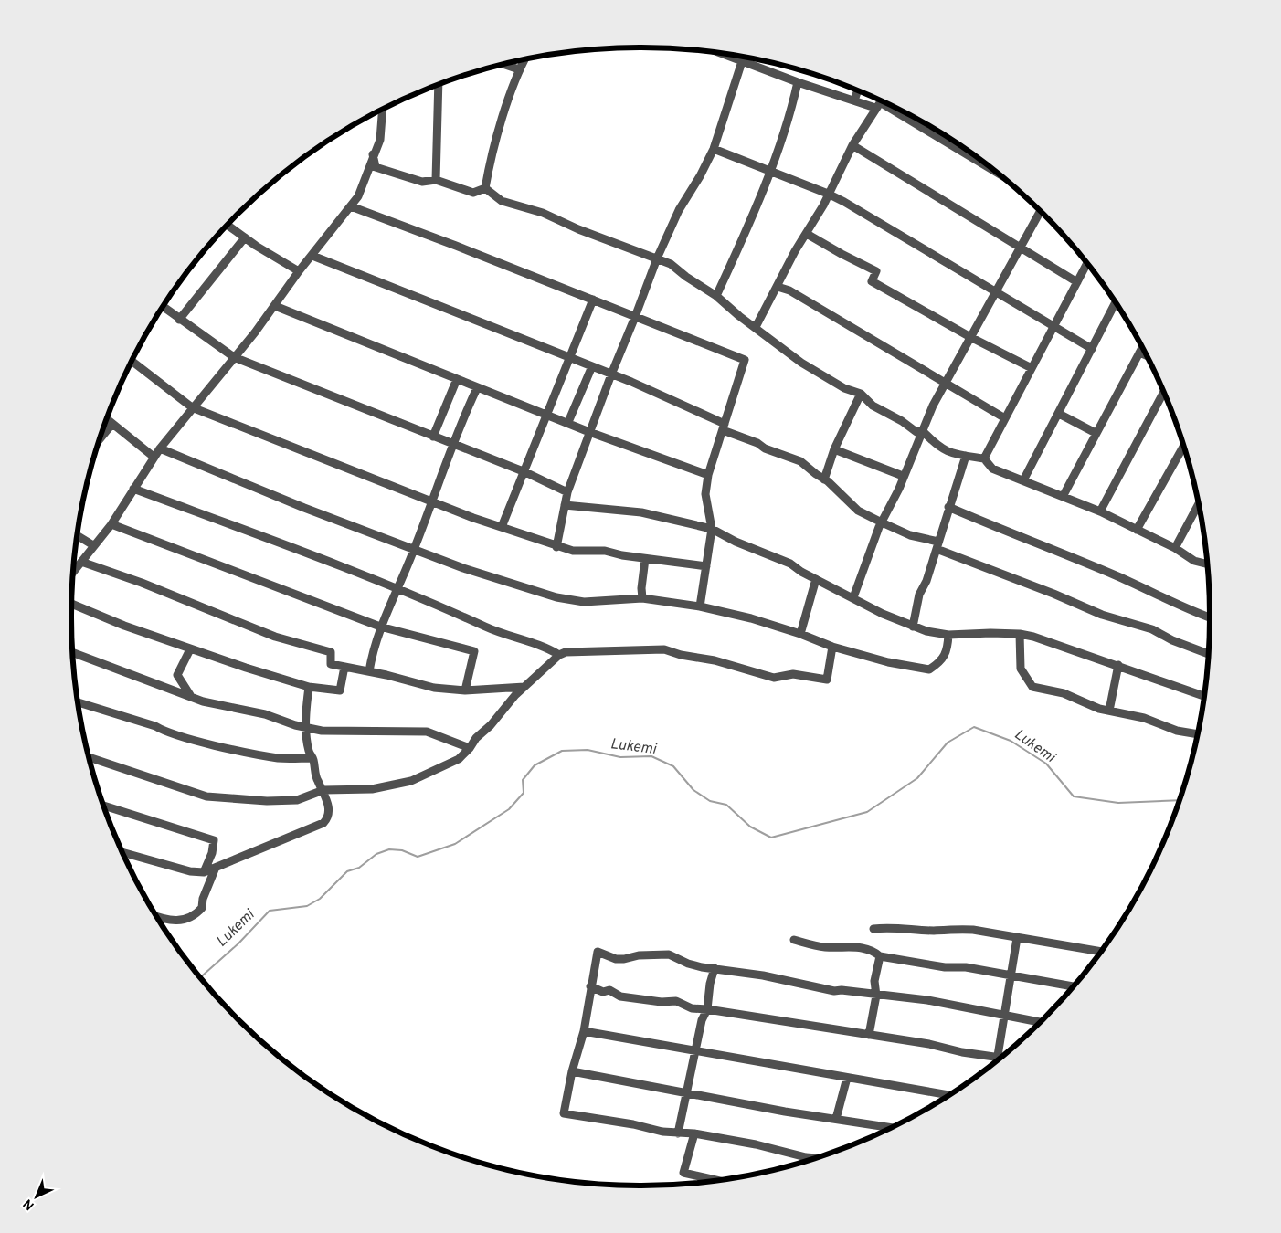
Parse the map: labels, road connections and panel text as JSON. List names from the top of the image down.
{
  "water": ["Lukemi"],
  "north": "bottom left"
}
